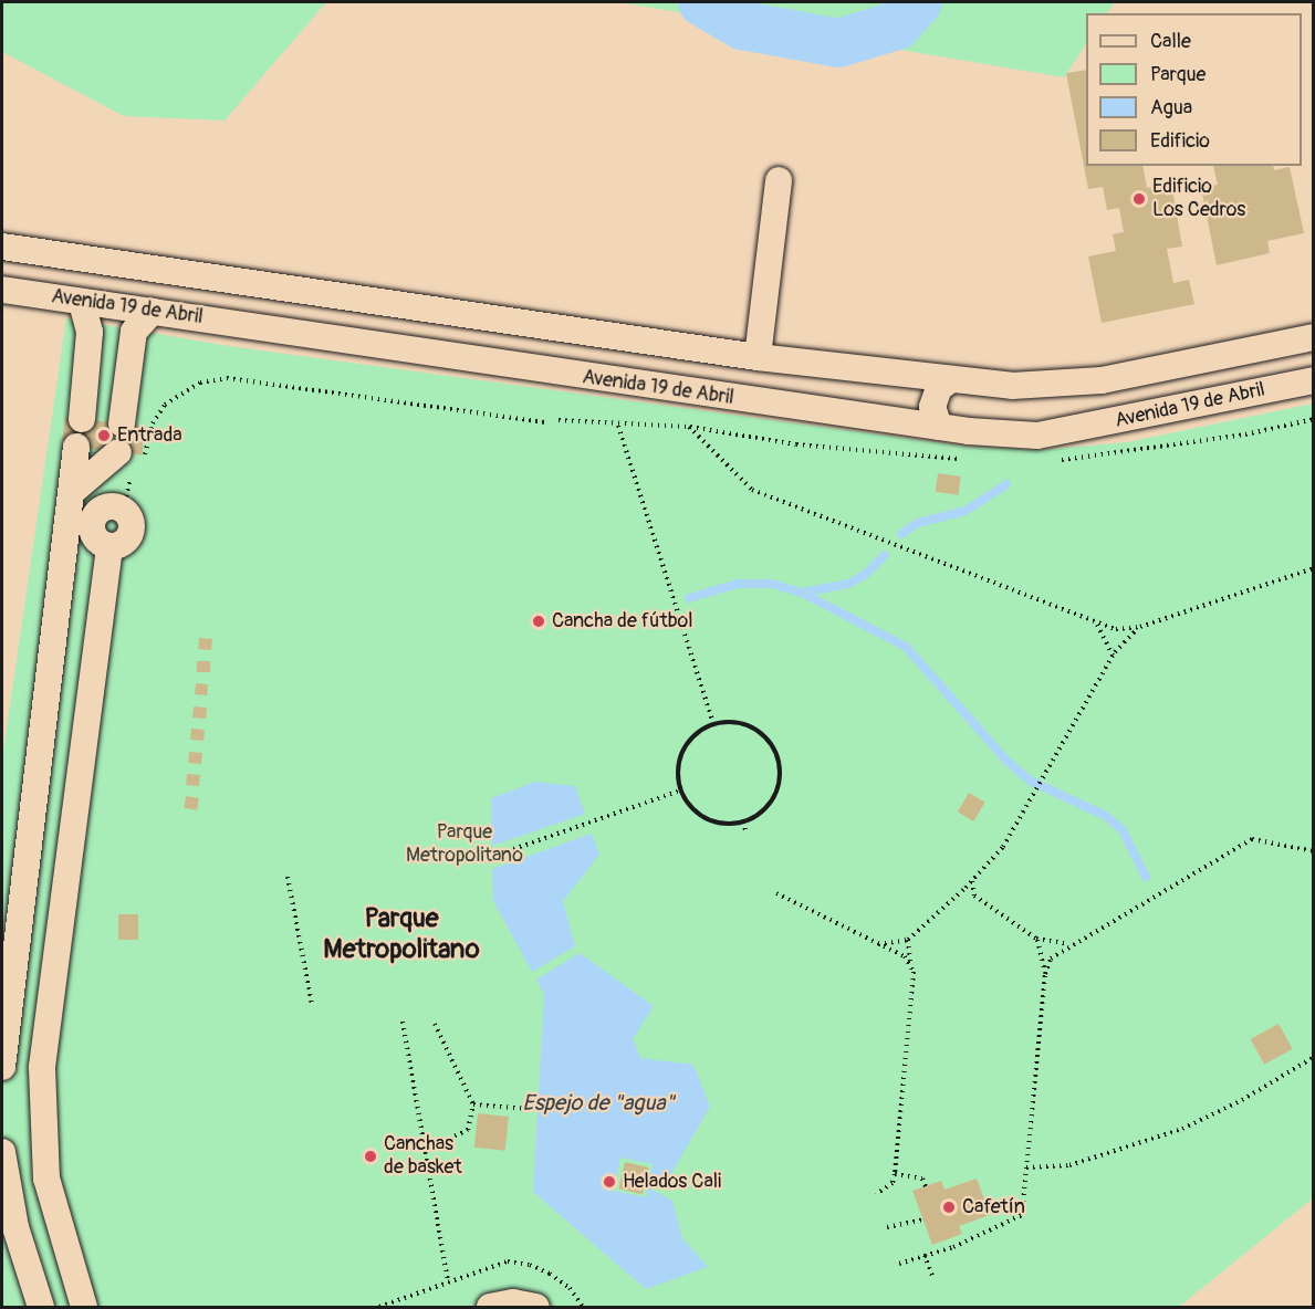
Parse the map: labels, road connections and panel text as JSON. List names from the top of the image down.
{
  "streets": {
    "street": ["Avenida 19 de Abril"]
  },
  "districts": ["Parque Metropolitano"],
  "water": ["Espejo de \"agua\""],
  "parks": ["Parque Metropolitano"],
  "places": [
    "Edificio Los Cedros",
    "Entrada",
    "Cancha de fútbol",
    "Canchas de basket",
    "Helados Cali",
    "Cafetín"
  ],
  "legend": [
    "Calle",
    "Parque",
    "Agua",
    "Edificio"
  ]
}
